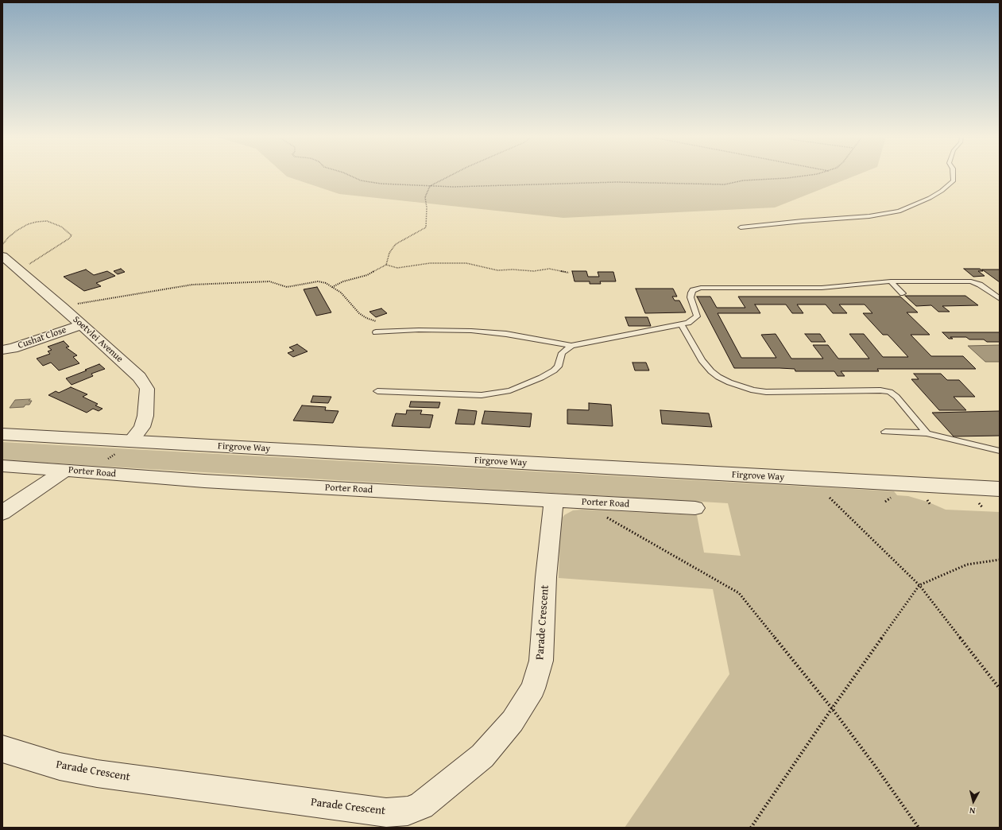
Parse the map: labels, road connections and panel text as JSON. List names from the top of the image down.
{
  "streets": {
    "street": [
      "Cushat Close",
      "Soetvlei Avenue",
      "Firgrove Way",
      "Porter Road",
      "Parade Crescent"
    ]
  },
  "crossings": [
    ["Cushat Close", "Soetvlei Avenue"],
    ["Soetvlei Avenue", "Firgrove Way"],
    ["Porter Road", "Parade Crescent"]
  ],
  "north": "bottom"
}
